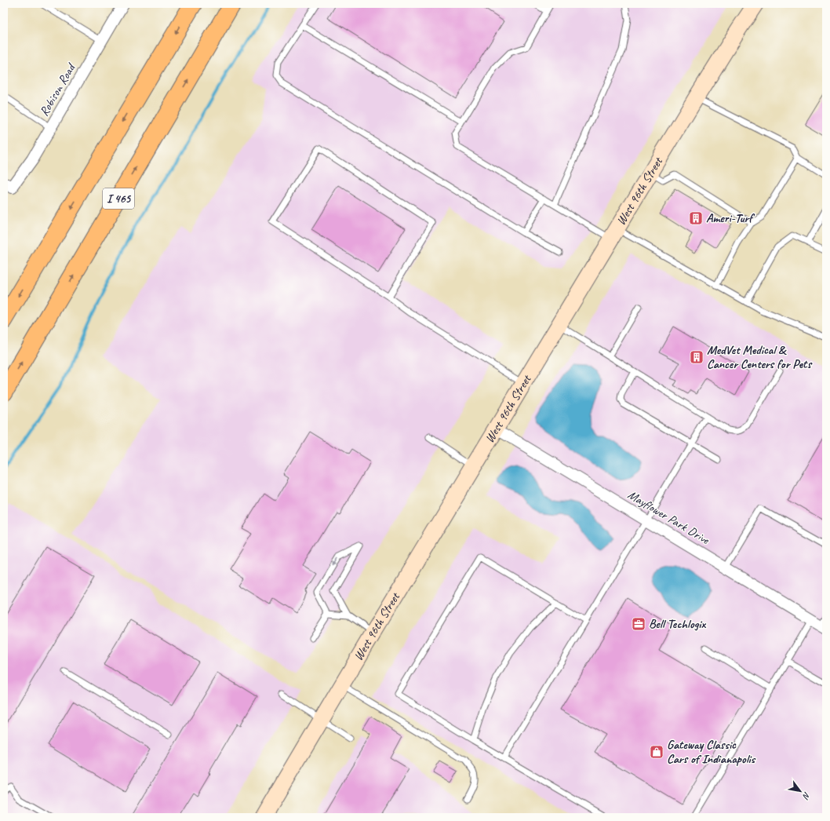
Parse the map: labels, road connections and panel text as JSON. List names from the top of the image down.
{
  "streets": {
    "highway": ["I 465"],
    "street": ["Robison Road", "West 96th Street", "Mayflower Park Drive"]
  },
  "crossings": [
    ["West 96th Street", "Mayflower Park Drive"]
  ],
  "places": {
    "building": ["Ameri-Turf", "MedVet Medical & Cancer Centers for Pets"],
    "office": ["Bell Techlogix"],
    "shop": ["Gateway Classic Cars of Indianapolis"]
  },
  "north": "bottom right"
}
